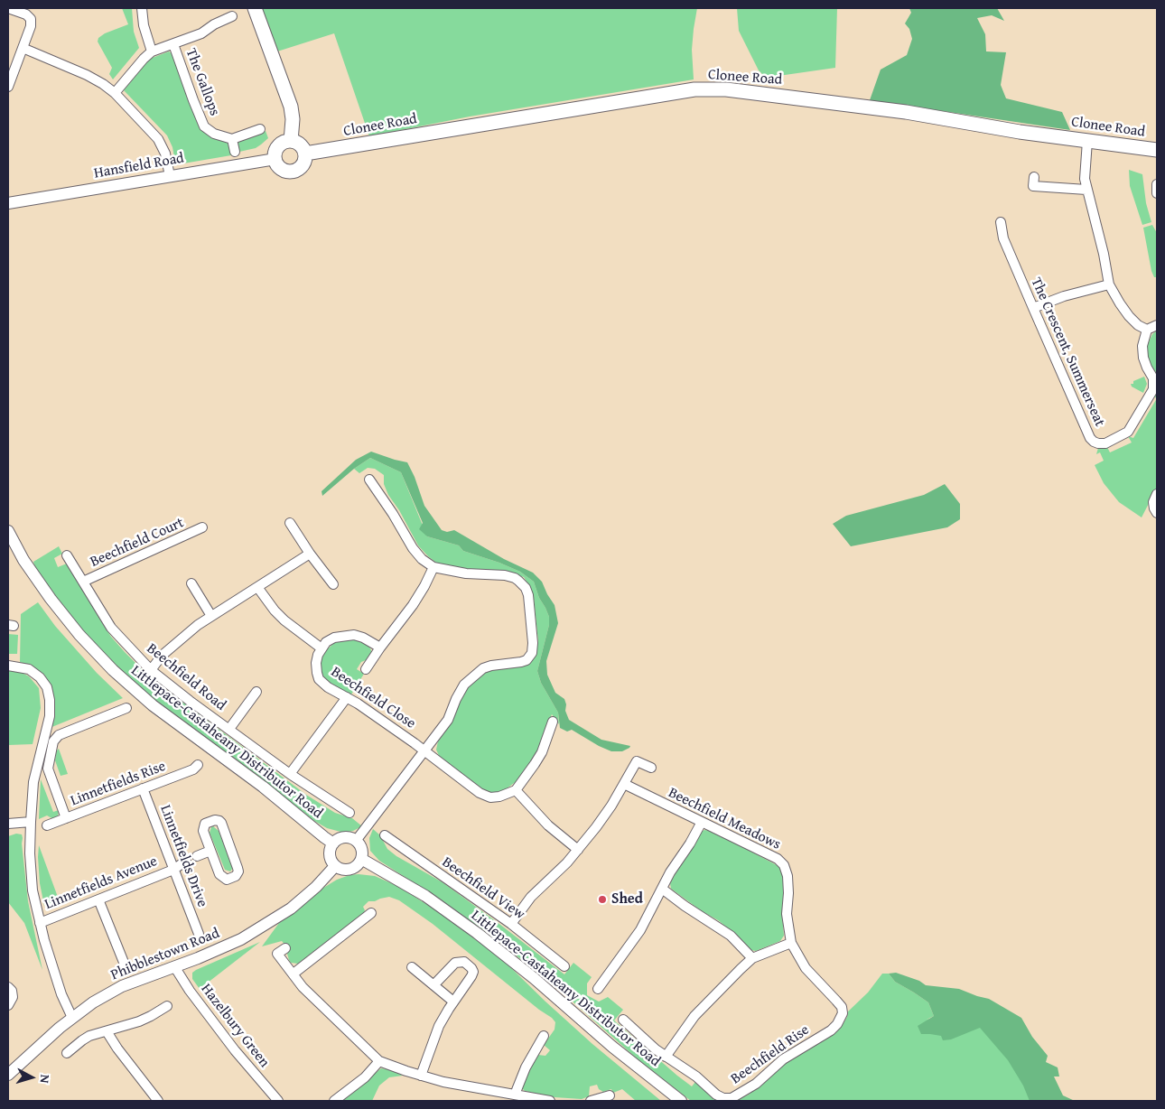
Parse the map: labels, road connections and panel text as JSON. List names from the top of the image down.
{
  "streets": {
    "main road": ["Clonee Road"],
    "street": [
      "The Gallops",
      "Hansfield Road",
      "The Crescent, Summerseat",
      "Beechfield Court",
      "Beechfield Road",
      "Beechfield Close",
      "Littlepace-Castaheany Distributor Road",
      "Linnetfields Rise",
      "Beechfield Meadows",
      "Linnetfields Drive",
      "Linnetfields Avenue",
      "Beechfield View",
      "Phibblestown Road",
      "Hazelbury Green",
      "Beechfield Rise"
    ]
  },
  "crossings": [
    ["Clonee Road", "Hansfield Road"],
    ["Beechfield Court", "Beechfield Road"],
    ["Littlepace-Castaheany Distributor Road", "Phibblestown Road"],
    ["Linnetfields Rise", "Linnetfields Drive"],
    ["Beechfield Meadows", "Beechfield Rise"],
    ["Linnetfields Drive", "Linnetfields Avenue"],
    ["Phibblestown Road", "Hazelbury Green"]
  ],
  "places": ["Shed"],
  "north": "right"
}
